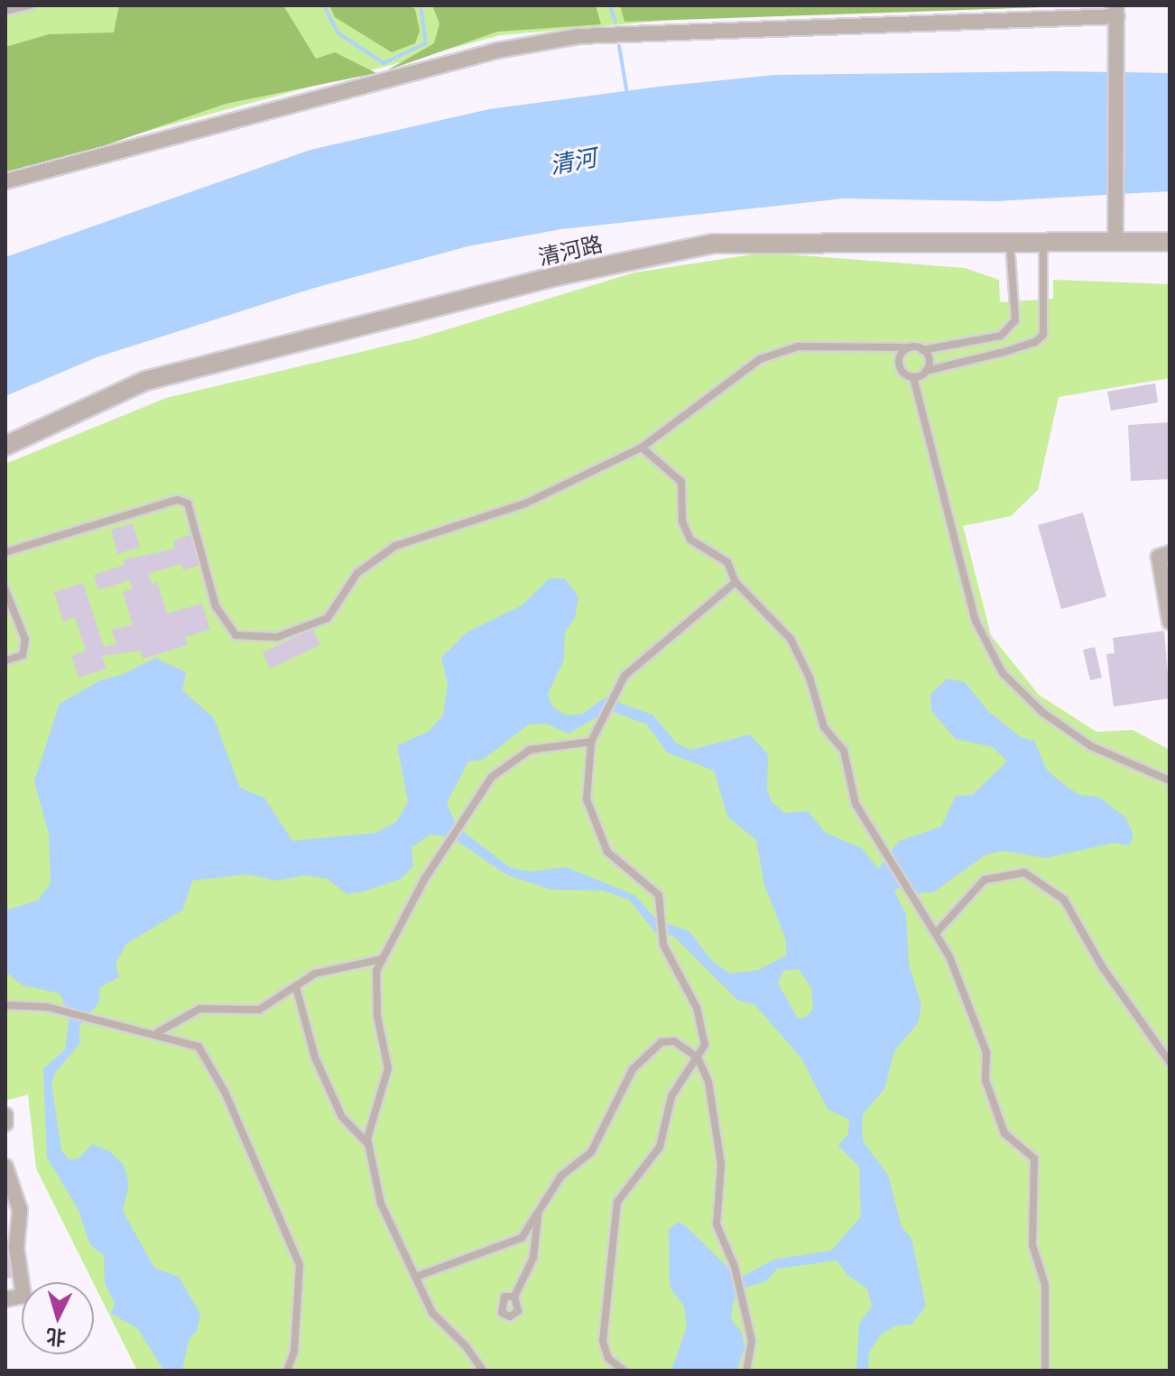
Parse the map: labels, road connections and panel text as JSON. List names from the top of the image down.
{
  "streets": {
    "street": ["清河路"]
  },
  "water": ["清河"],
  "north": "bottom"
}
